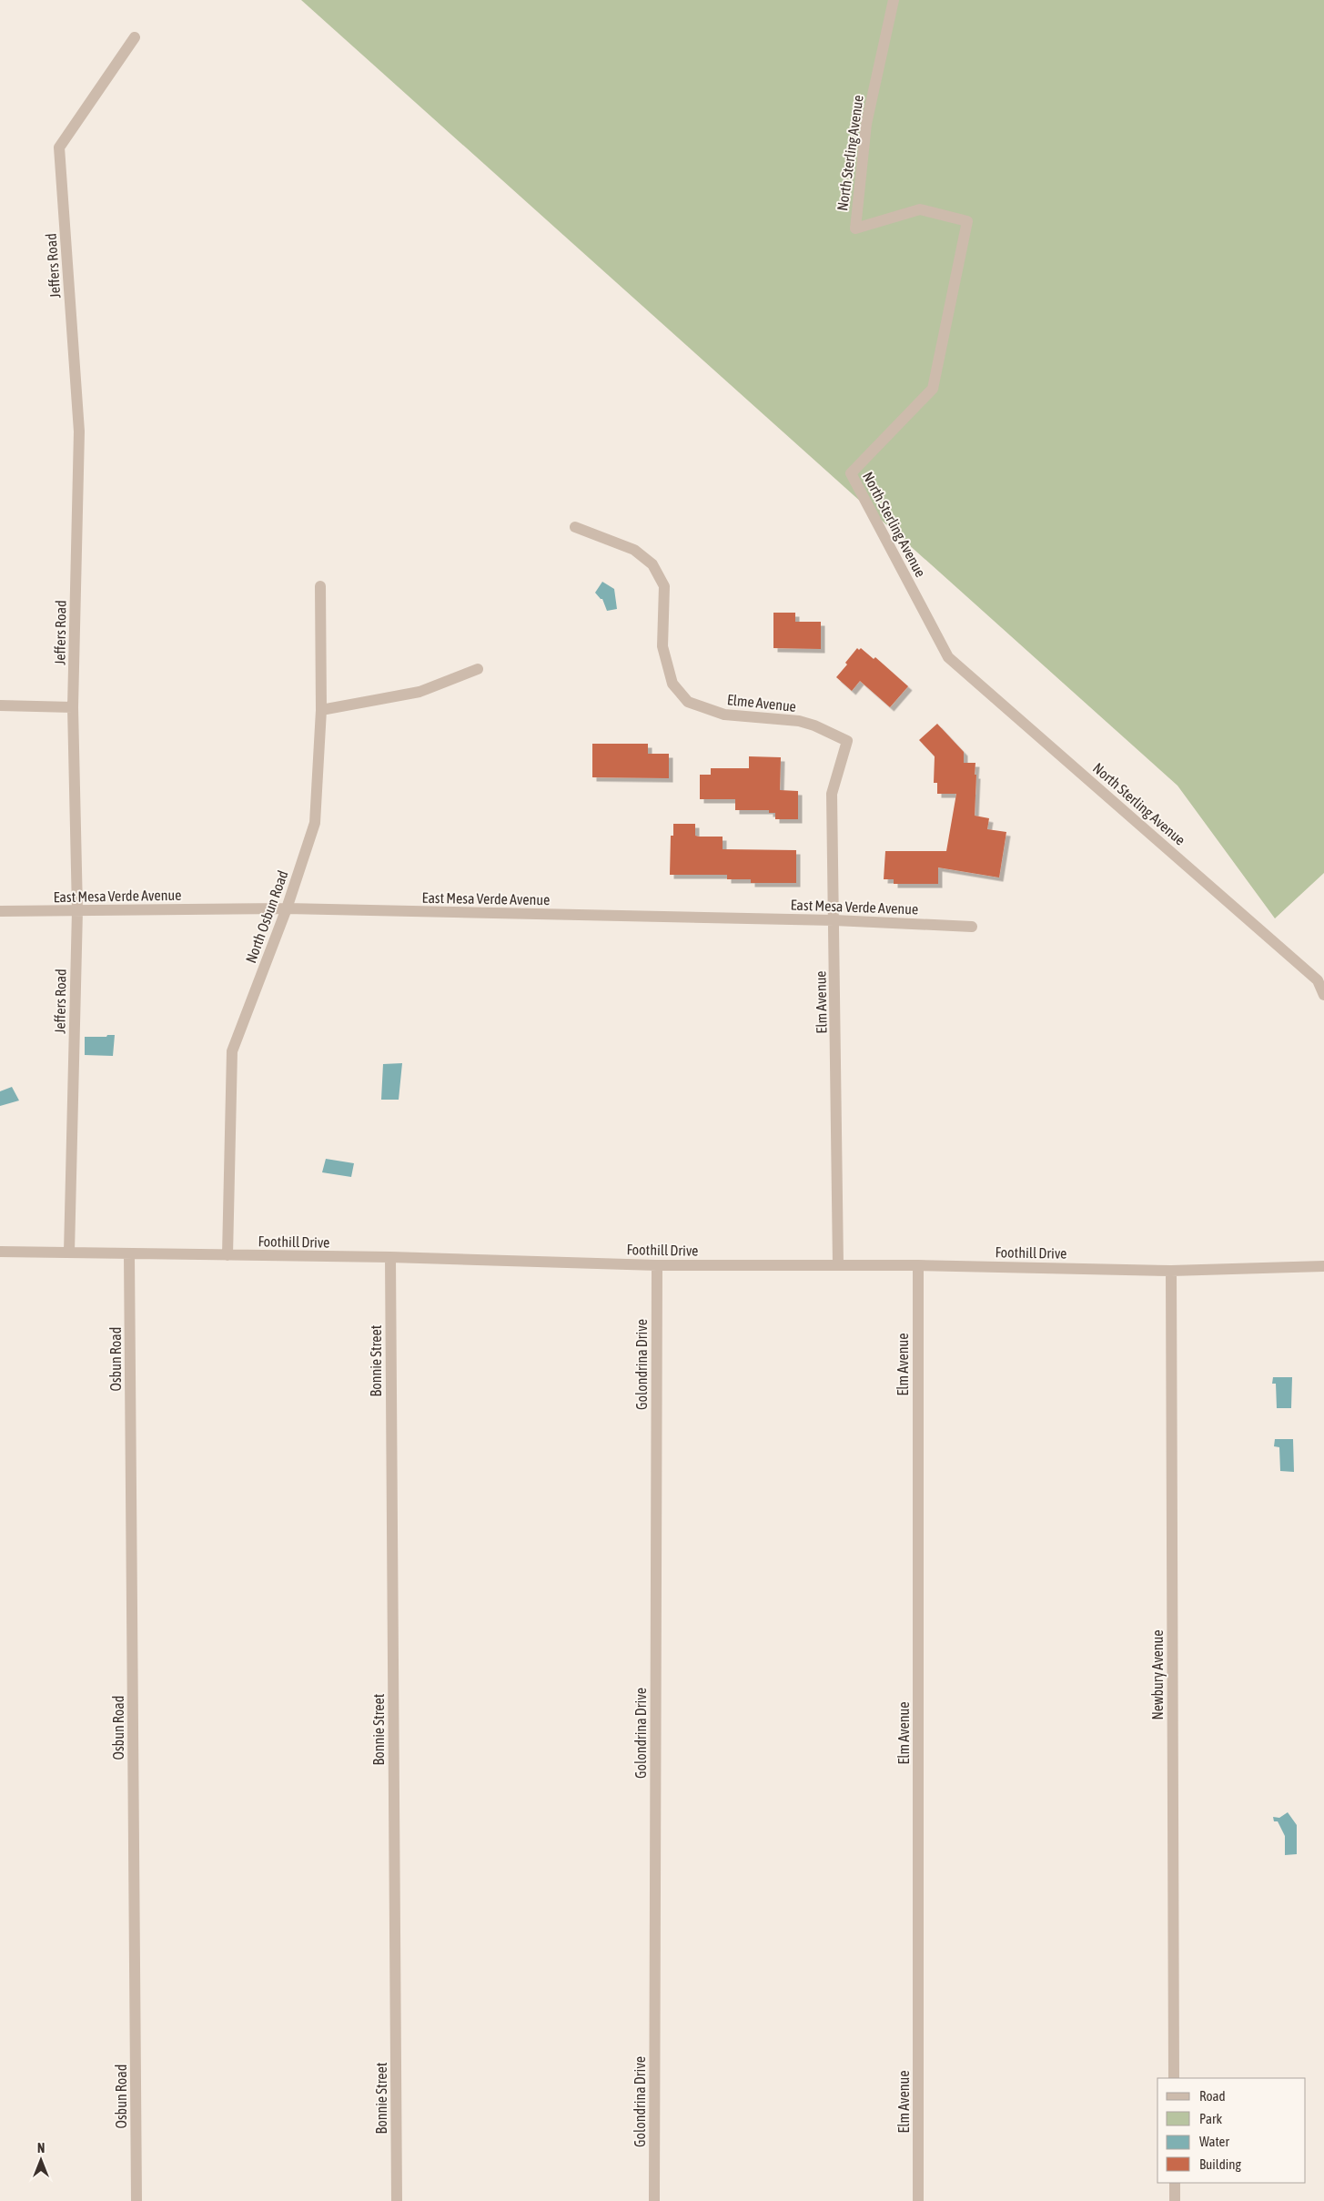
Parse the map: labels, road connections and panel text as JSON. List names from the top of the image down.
{
  "streets": {
    "street": [
      "North Sterling Avenue",
      "Jeffers Road",
      "Elme Avenue",
      "East Mesa Verde Avenue",
      "North Osbun Road",
      "Elm Avenue",
      "Foothill Drive",
      "Osbun Road",
      "Bonnie Street",
      "Golondrina Drive",
      "Newbury Avenue"
    ]
  },
  "crossings": [
    ["Jeffers Road", "East Mesa Verde Avenue"],
    ["Jeffers Road", "Foothill Drive"],
    ["Elme Avenue", "Elm Avenue"],
    ["East Mesa Verde Avenue", "North Osbun Road"],
    ["East Mesa Verde Avenue", "Elm Avenue"],
    ["North Osbun Road", "Foothill Drive"],
    ["Elm Avenue", "Foothill Drive"],
    ["Foothill Drive", "Osbun Road"],
    ["Foothill Drive", "Bonnie Street"],
    ["Foothill Drive", "Golondrina Drive"],
    ["Foothill Drive", "Newbury Avenue"]
  ],
  "legend": [
    "Road",
    "Park",
    "Water",
    "Building"
  ],
  "north": "top"
}
